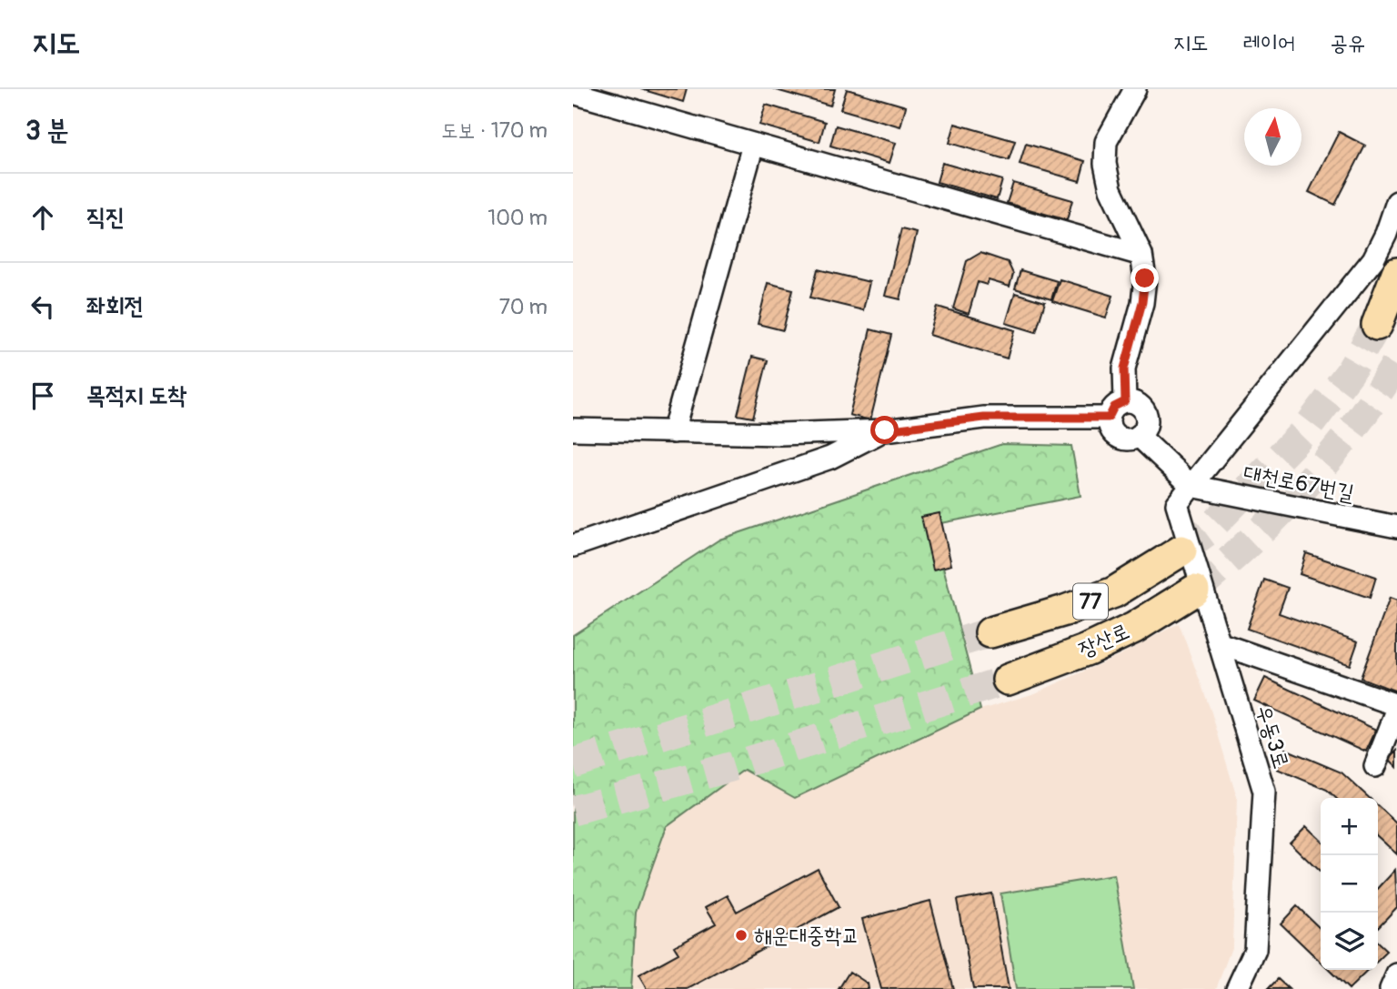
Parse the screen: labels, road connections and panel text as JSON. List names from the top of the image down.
{
  "streets": {
    "highway": ["77", "장산로"],
    "street": ["대천로67번길", "우동3로"]
  },
  "crossings": [
    ["대천로67번길", "우동3로"]
  ],
  "places": ["해운대중학교"],
  "north": "top",
  "page": {
    "header": "지도",
    "nav": ["지도", "레이어", "공유"],
    "heading": ["3 분", "도보 · 170 m"],
    "list": [
      ["직진", "100 m"],
      ["좌회전", "70 m"],
      "목적지 도착"
    ],
    "map_buttons": ["+", "−"]
  }
}
